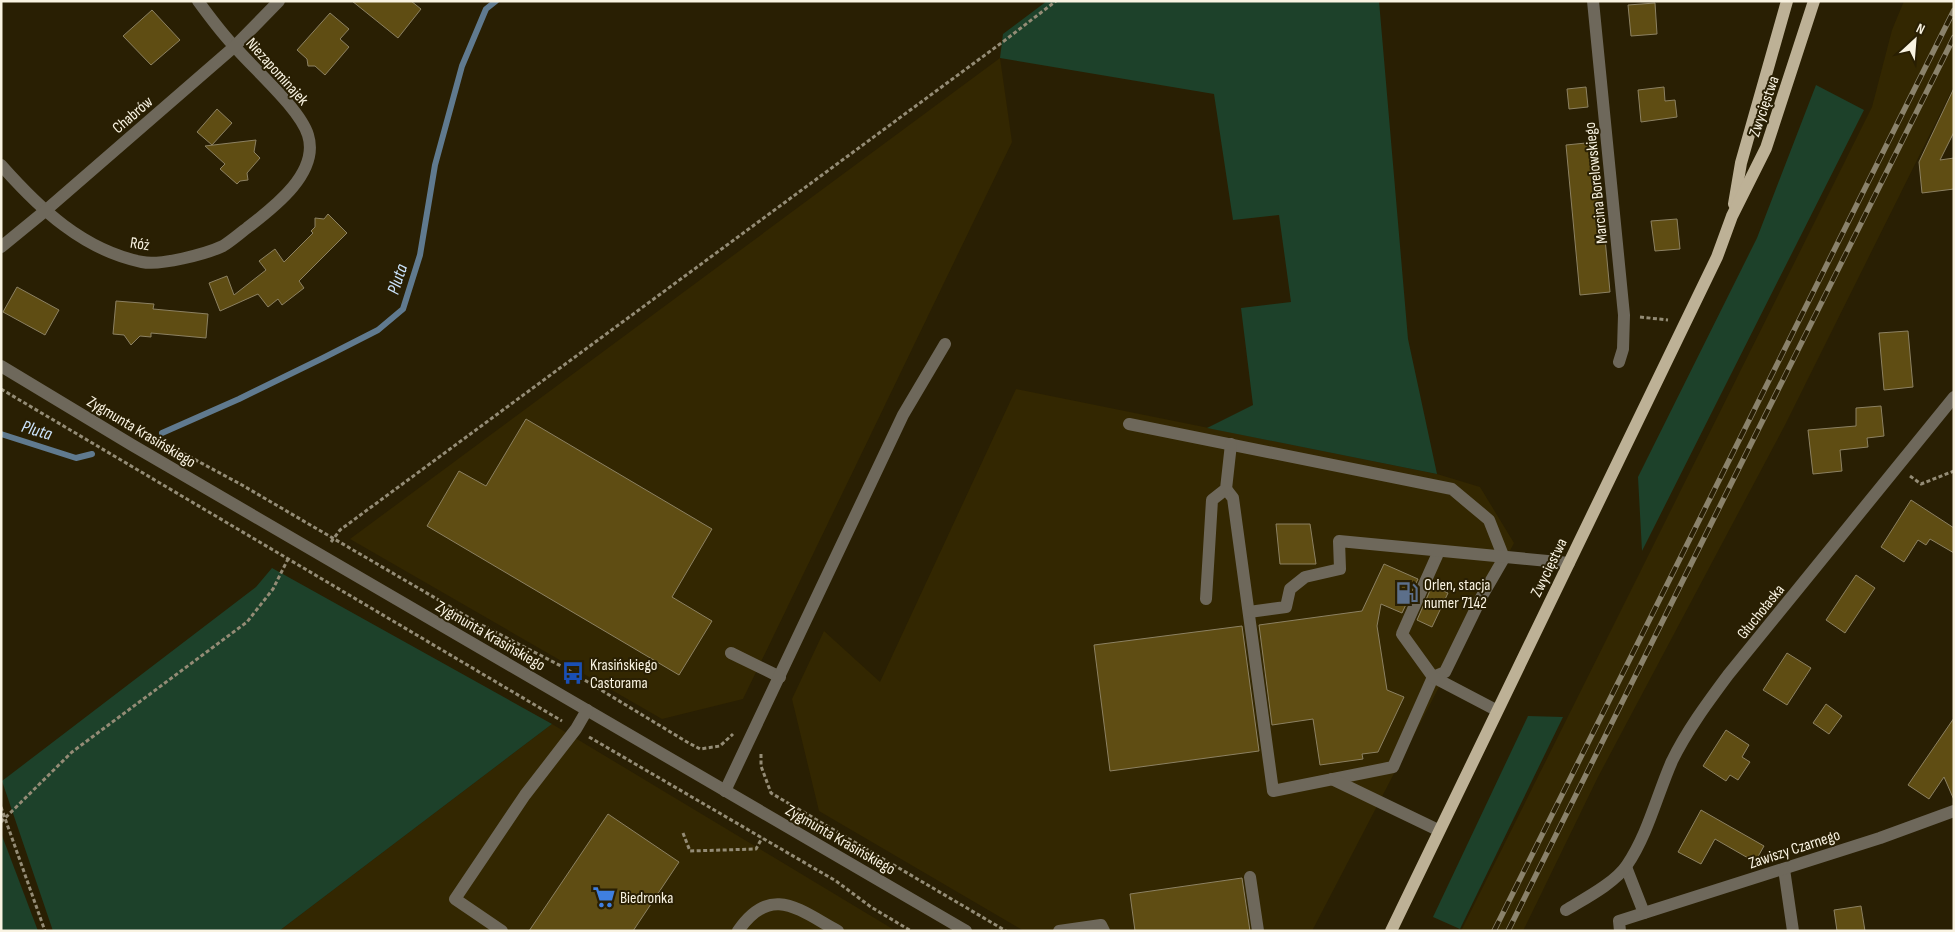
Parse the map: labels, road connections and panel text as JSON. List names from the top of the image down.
{
  "streets": {
    "main road": ["Zwycięstwa"],
    "street": [
      "Niezapominajek",
      "Chabrów",
      "Marcina Borelowskiego",
      "Róż",
      "Zygmunta Krasińskiego",
      "Głuchołaska",
      "Zawiszy Czarnego"
    ]
  },
  "crossings": [
    ["Niezapominajek", "Chabrów"],
    ["Niezapominajek", "Róż"],
    ["Chabrów", "Róż"]
  ],
  "water": ["Pluta"],
  "places": {
    "fuel station": ["Orlen, stacja numer 7142"],
    "bus stop": ["Krasińskiego Castorama"],
    "supermarket": ["Biedronka"]
  },
  "north": "top right"
}
